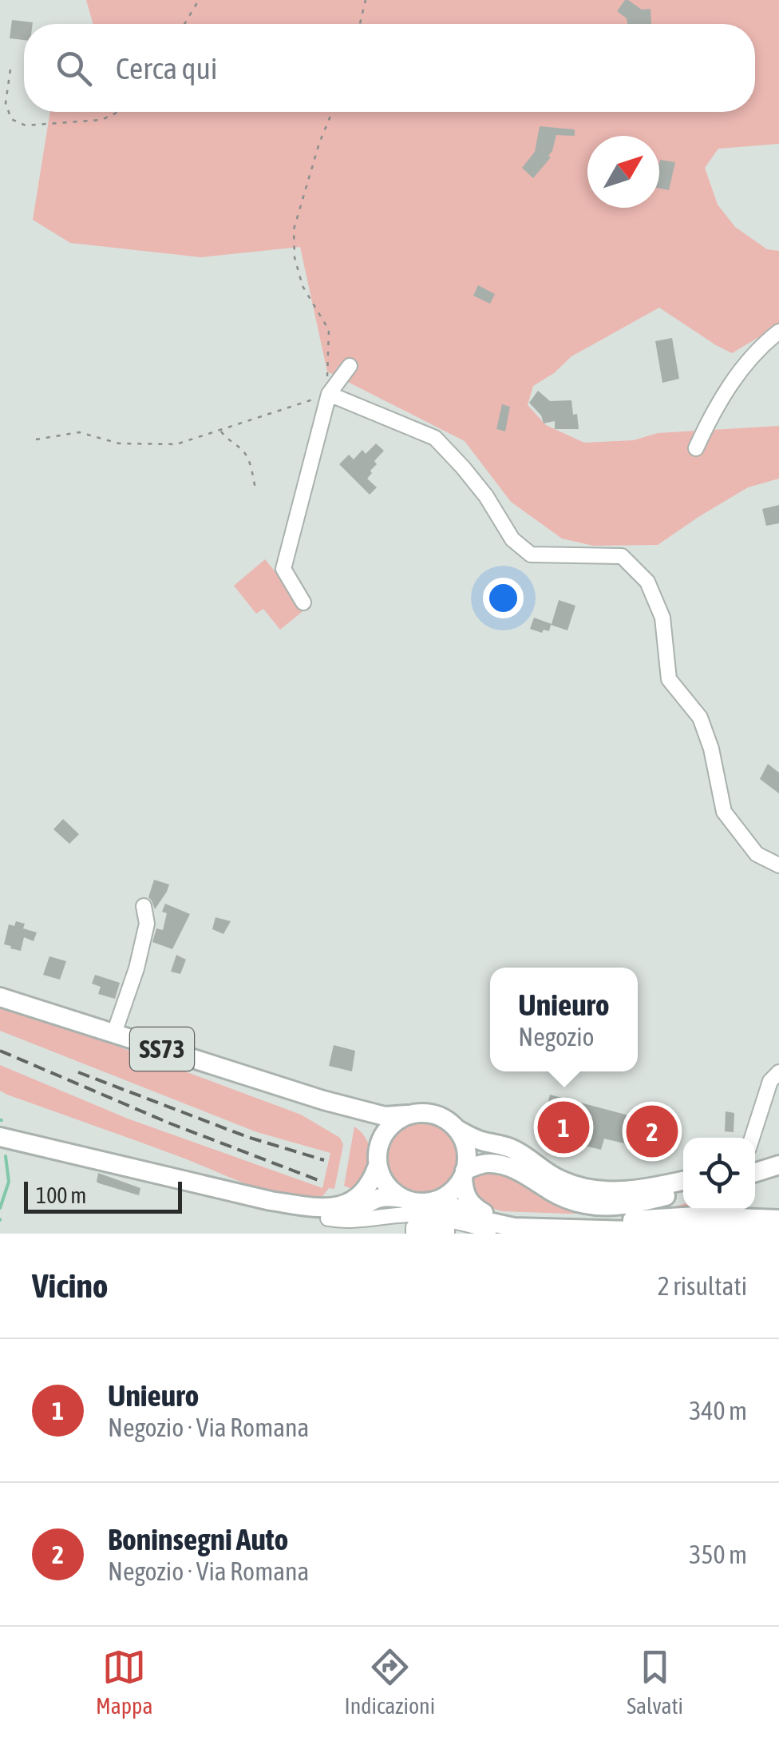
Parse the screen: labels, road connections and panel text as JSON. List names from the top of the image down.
{
  "streets": {
    "main road": ["SS73"]
  },
  "scale_bar": "100 m",
  "north": "top right",
  "page": {
    "search": "Cerca qui",
    "popup": ["Unieuro", "Negozio"],
    "pins": ["1", "2"],
    "scale": "100 m",
    "heading": ["Vicino", "2 risultati"],
    "list": [
      {
        "mark": "1",
        "name": "Unieuro",
        "note": "Negozio · Via Romana",
        "value": "340 m"
      },
      {
        "mark": "2",
        "name": "Boninsegni Auto",
        "note": "Negozio · Via Romana",
        "value": "350 m"
      }
    ],
    "nav": ["Mappa", "Indicazioni", "Salvati"]
  }
}
